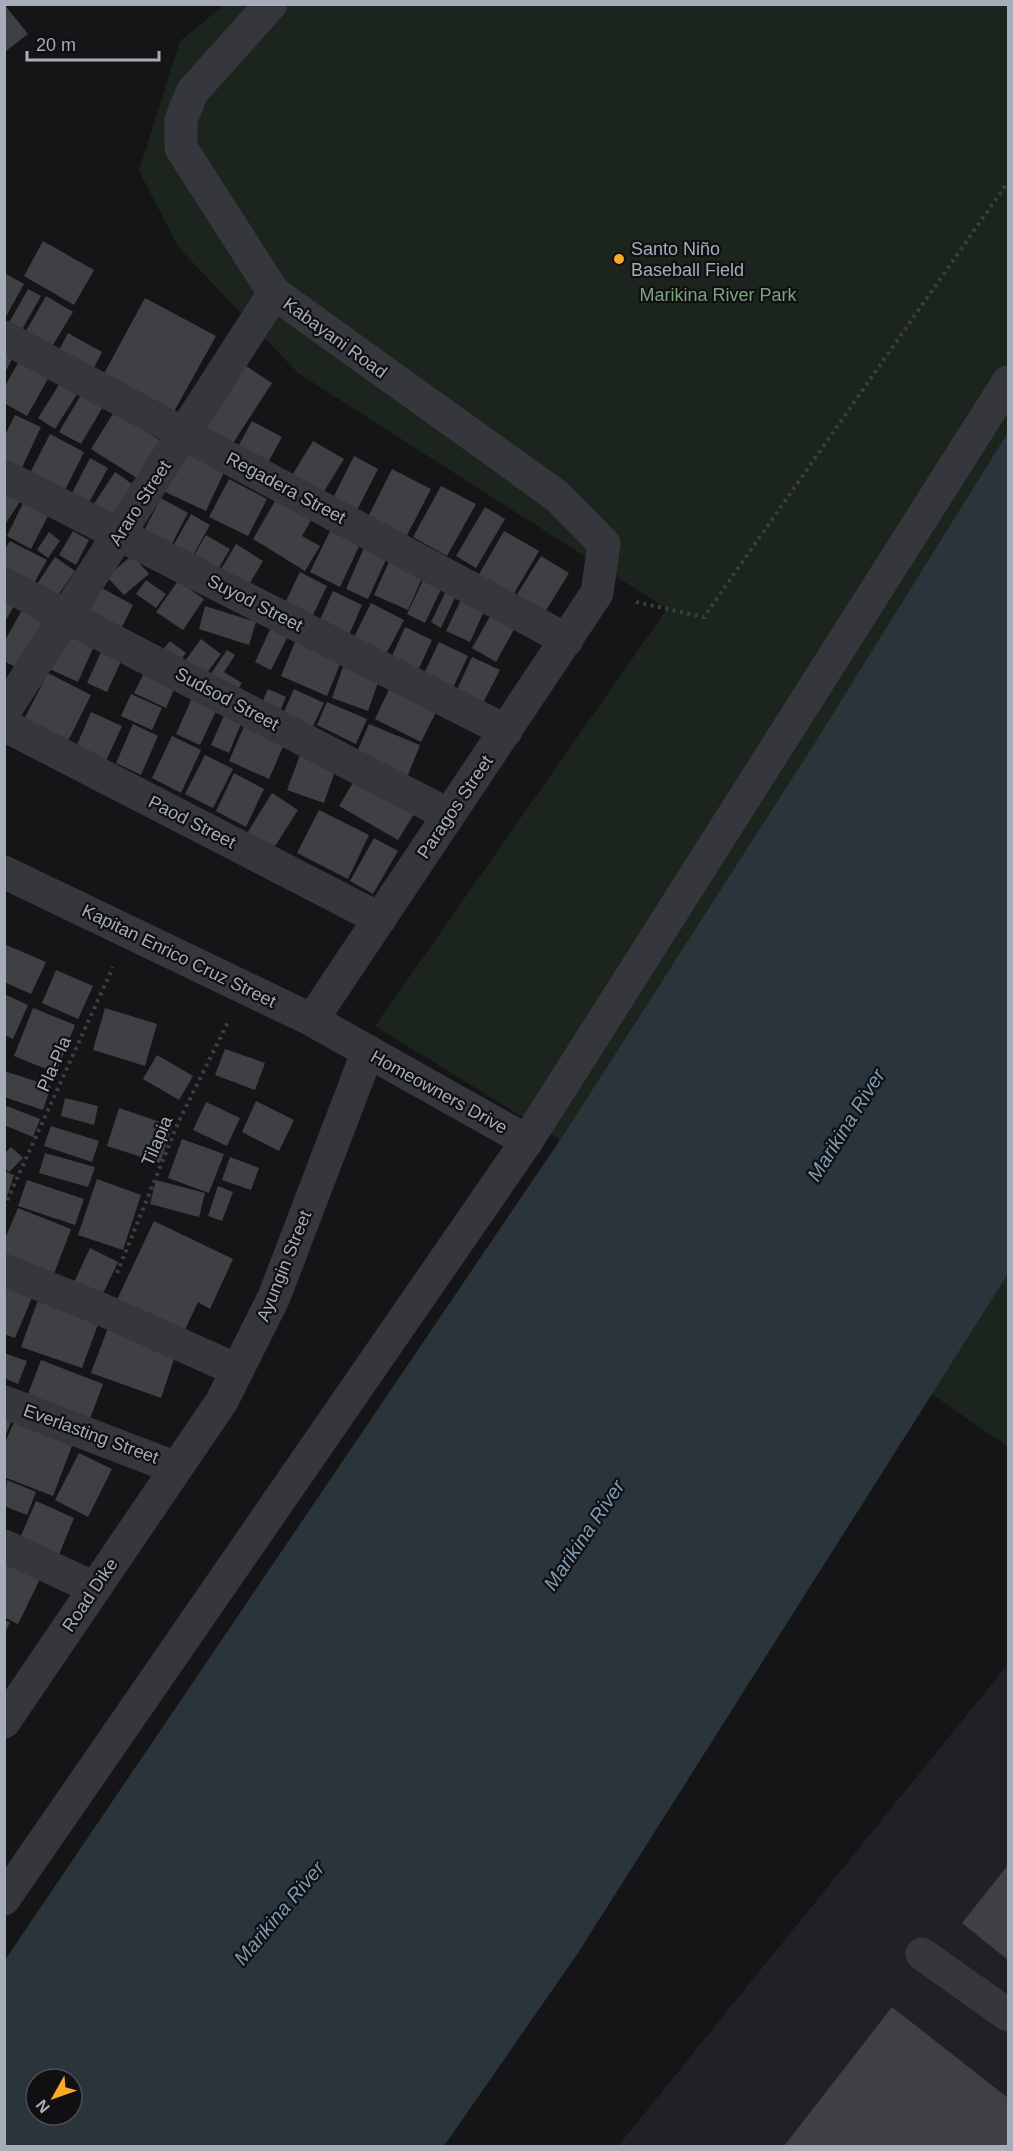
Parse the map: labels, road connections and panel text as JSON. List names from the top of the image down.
{
  "streets": {
    "street": [
      "Kabayani Road",
      "Regadera Street",
      "Araro Street",
      "Suyod Street",
      "Sudsod Street",
      "Paragos Street",
      "Paod Street",
      "Kapitan Enrico Cruz Street",
      "Homeowners Drive",
      "Ayungin Street",
      "Everlasting Street",
      "Road Dike"
    ],
    "path": ["Pla-Pla", "Tilapia"]
  },
  "crossings": [
    ["Kabayani Road", "Araro Street"],
    ["Kabayani Road", "Paragos Street"],
    ["Regadera Street", "Araro Street"],
    ["Regadera Street", "Paragos Street"],
    ["Araro Street", "Suyod Street"],
    ["Araro Street", "Sudsod Street"],
    ["Suyod Street", "Paragos Street"],
    ["Sudsod Street", "Paragos Street"],
    ["Paragos Street", "Paod Street"],
    ["Paragos Street", "Kapitan Enrico Cruz Street"],
    ["Kapitan Enrico Cruz Street", "Pla-Pla"],
    ["Kapitan Enrico Cruz Street", "Homeowners Drive"],
    ["Kapitan Enrico Cruz Street", "Tilapia"],
    ["Kapitan Enrico Cruz Street", "Ayungin Street"],
    ["Homeowners Drive", "Ayungin Street"],
    ["Ayungin Street", "Everlasting Street"],
    ["Ayungin Street", "Road Dike"],
    ["Everlasting Street", "Road Dike"]
  ],
  "water": ["Marikina River"],
  "parks": ["Marikina River Park"],
  "places": ["Santo Niño Baseball Field"],
  "scale_bar": "20 m",
  "north": "bottom left"
}
